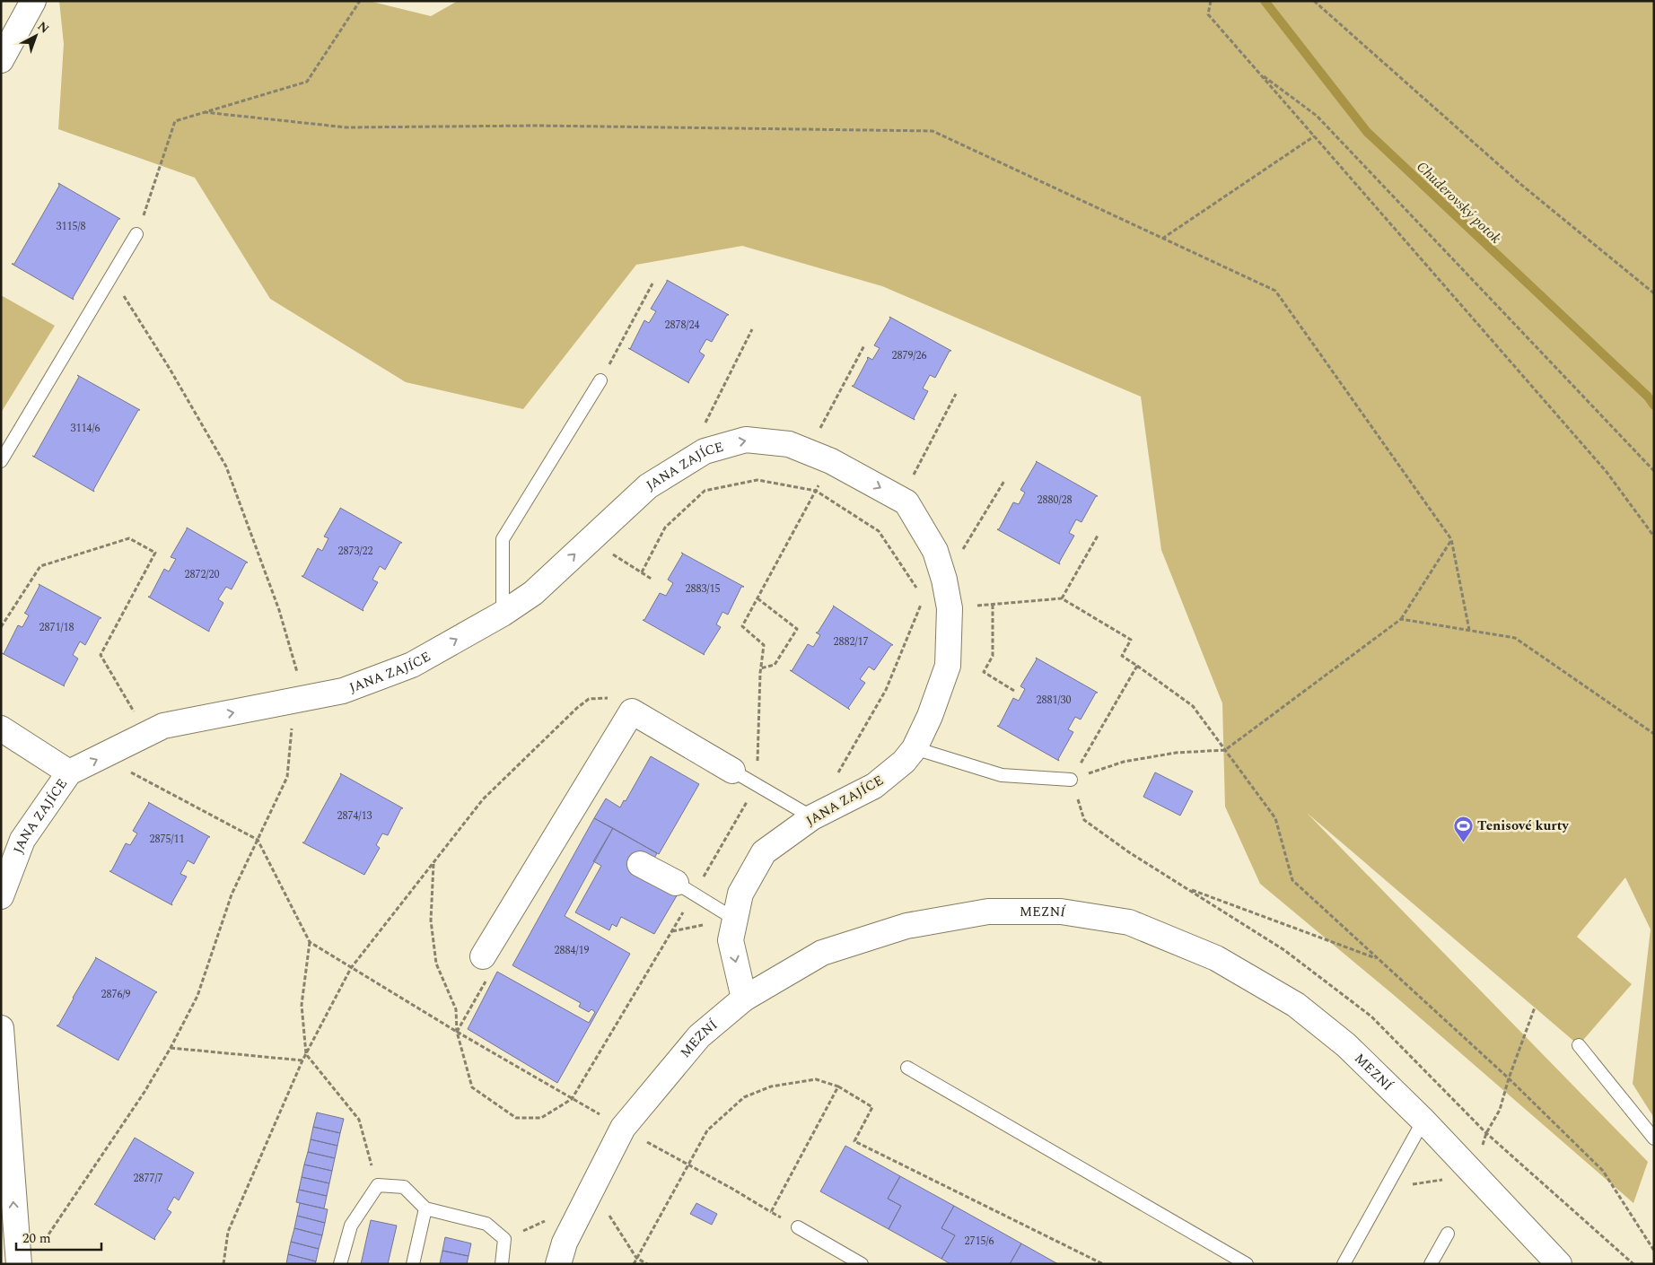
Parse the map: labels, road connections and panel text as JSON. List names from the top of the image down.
{
  "streets": {
    "street": ["JANA ZAJÍCE", "MEZNÍ"]
  },
  "crossings": [
    ["JANA ZAJÍCE", "MEZNÍ"]
  ],
  "one_way": ["JANA ZAJÍCE"],
  "water": ["Chuderovský potok"],
  "places": {
    "sports": ["Tenisové kurty"]
  },
  "house_numbers": [
    "3115/8",
    "2878/24",
    "2879/26",
    "3114/6",
    "2880/28",
    "2873/22",
    "2872/20",
    "2883/15",
    "2871/18",
    "2882/17",
    "2881/30",
    "2874/13",
    "2875/11",
    "2884/19",
    "2876/9",
    "2877/7",
    "2715/6"
  ],
  "scale_bar": "20 m",
  "north": "top right"
}
